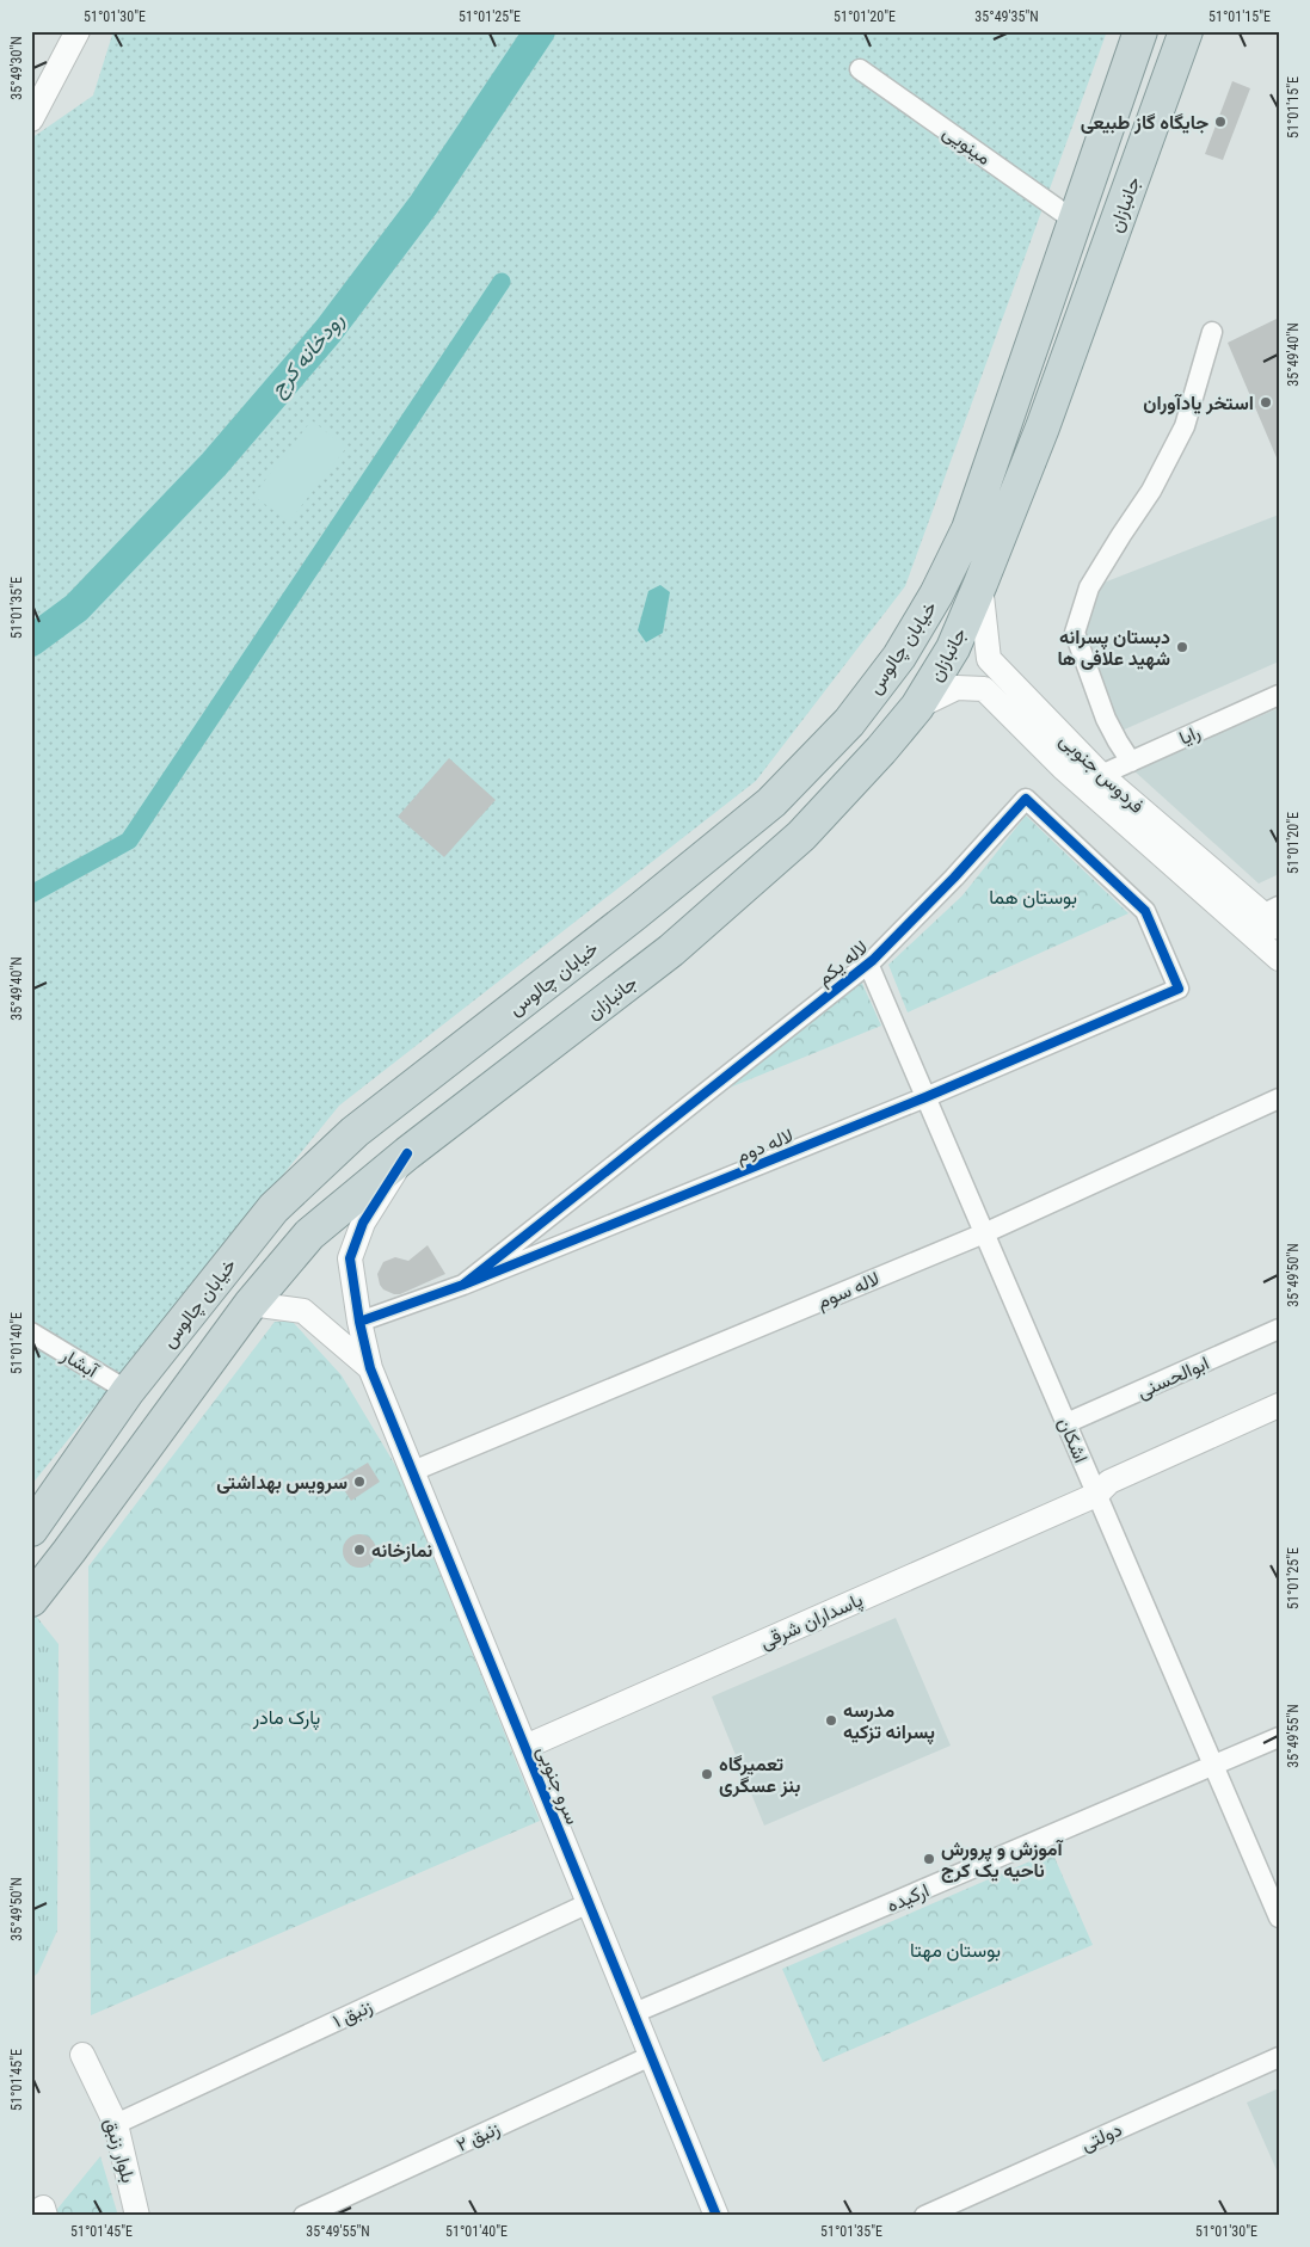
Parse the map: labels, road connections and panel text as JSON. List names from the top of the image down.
{
  "streets": {
    "highway": ["جانبازان", "خیابان چالوس"],
    "street": [
      "مینویی",
      "رایا",
      "فردوس جنوبی",
      "لاله یکم",
      "لاله دوم",
      "لاله سوم",
      "آبشار",
      "ابوالحسنی",
      "اشکان",
      "پاسداران شرقی",
      "سرو جنوبی",
      "ارکیده",
      "زنبق ۱",
      "زنبق ۲",
      "دولتی",
      "بلوار زنبق"
    ]
  },
  "crossings": [
    ["مینویی", "جانبازان"],
    ["جانبازان", "خیابان چالوس"],
    ["جانبازان", "فردوس جنوبی"],
    ["جانبازان", "سرو جنوبی"],
    ["خیابان چالوس", "آبشار"],
    ["رایا", "فردوس جنوبی"],
    ["لاله یکم", "لاله دوم"],
    ["لاله یکم", "اشکان"],
    ["لاله دوم", "اشکان"],
    ["لاله دوم", "سرو جنوبی"],
    ["لاله سوم", "اشکان"],
    ["لاله سوم", "سرو جنوبی"],
    ["ابوالحسنی", "اشکان"],
    ["اشکان", "پاسداران شرقی"],
    ["اشکان", "ارکیده"],
    ["پاسداران شرقی", "سرو جنوبی"],
    ["سرو جنوبی", "ارکیده"],
    ["سرو جنوبی", "زنبق ۱"],
    ["سرو جنوبی", "زنبق ۲"],
    ["زنبق ۱", "بلوار زنبق"]
  ],
  "water": ["رودخانه کرج"],
  "parks": ["بوستان هما", "پارک مادر", "بوستان مهتا"],
  "places": [
    "جایگاه گاز طبیعی",
    "استخر یادآوران",
    "دبستان پسرانه شهید علافی ها",
    "سرویس بهداشتی",
    "نمازخانه",
    "مدرسه پسرانه تزکیه",
    "تعمیرگاه بنز عسگری",
    "آموزش و پرورش ناحیه یک کرج"
  ],
  "coordinates": [
    "51°01'30\"E",
    "51°01'25\"E",
    "51°01'20\"E",
    "35°49'35\"N",
    "51°01'15\"E",
    "35°49'30\"N",
    "35°49'40\"N",
    "51°01'35\"E",
    "35°49'50\"N",
    "51°01'40\"E",
    "35°49'55\"N",
    "51°01'45\"E"
  ]
}
